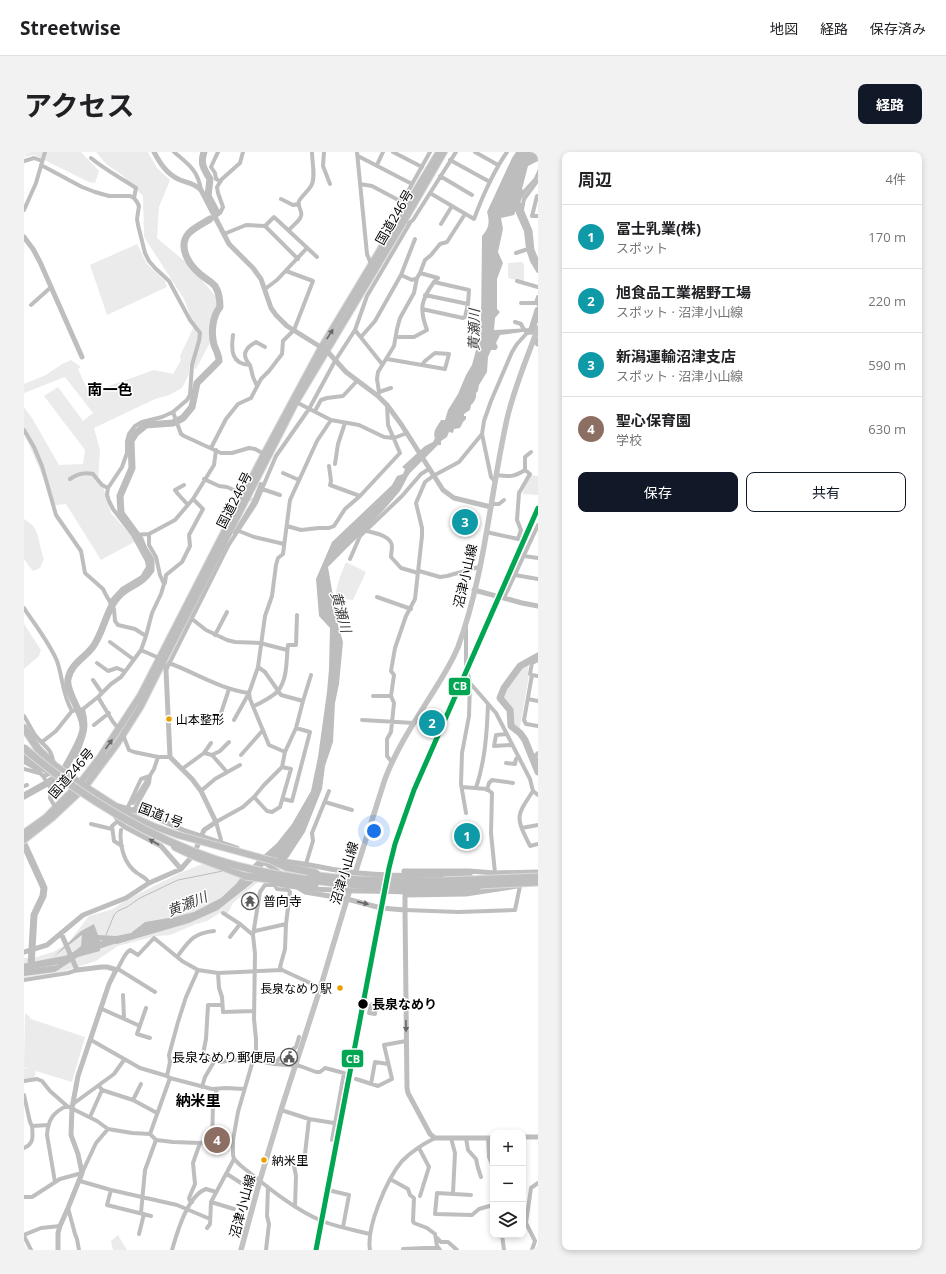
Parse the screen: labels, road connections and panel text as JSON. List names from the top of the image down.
{
  "streets": {
    "highway": ["国道246号", "国道1号"],
    "main road": ["沼津小山線"]
  },
  "crossings": [
    ["国道246号", "国道1号"]
  ],
  "districts": ["南一色", "納米里"],
  "water": ["黄瀬川"],
  "places": {
    "other": [
      "山本整形",
      "長泉なめり駅",
      "長泉なめり",
      "納米里"
    ],
    "temple": ["普向寺"],
    "public building": ["長泉なめり郵便局"]
  },
  "lines": ["transit line CB"],
  "page": {
    "header": "Streetwise",
    "nav": ["地図", "経路", "保存済み"],
    "title": "アクセス",
    "buttons": [
      "経路",
      ["保存", "共有"]
    ],
    "heading": ["周辺", "4件"],
    "list": [
      {
        "mark": "1",
        "name": "冨士乳業(株)",
        "note": "スポット",
        "value": "170 m"
      },
      {
        "mark": "2",
        "name": "旭食品工業裾野工場",
        "note": "スポット · 沼津小山線",
        "value": "220 m"
      },
      {
        "mark": "3",
        "name": "新潟運輸沼津支店",
        "note": "スポット · 沼津小山線",
        "value": "590 m"
      },
      {
        "mark": "4",
        "name": "聖心保育園",
        "note": "学校",
        "value": "630 m"
      }
    ],
    "pins": [
      "3",
      "2",
      "1",
      "4"
    ],
    "map_buttons": ["+", "−"]
  }
}
